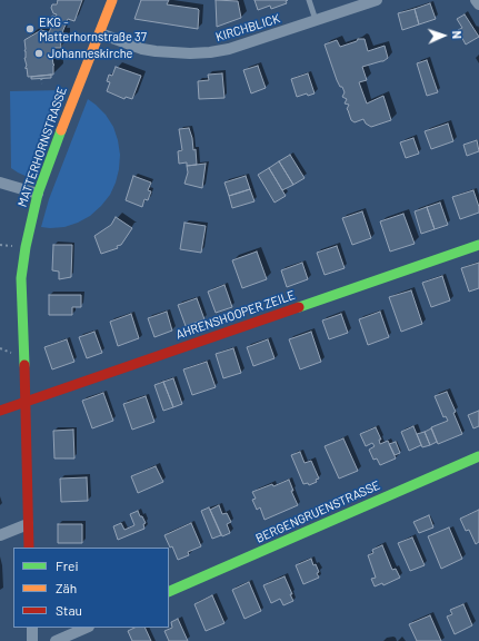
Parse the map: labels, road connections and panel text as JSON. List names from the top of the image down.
{
  "streets": {
    "street": [
      "KIRCHBLICK",
      "MATTERHORNSTRASSE",
      "AHRENSHOOPER ZEILE",
      "BERGENGRUENSTRASSE"
    ]
  },
  "crossings": [
    ["KIRCHBLICK", "MATTERHORNSTRASSE"],
    ["MATTERHORNSTRASSE", "AHRENSHOOPER ZEILE"]
  ],
  "places": ["EKG - Matterhornstraße 37", "Johanneskirche"],
  "legend": ["Frei", "Zäh", "Stau"],
  "north": "right"
}
